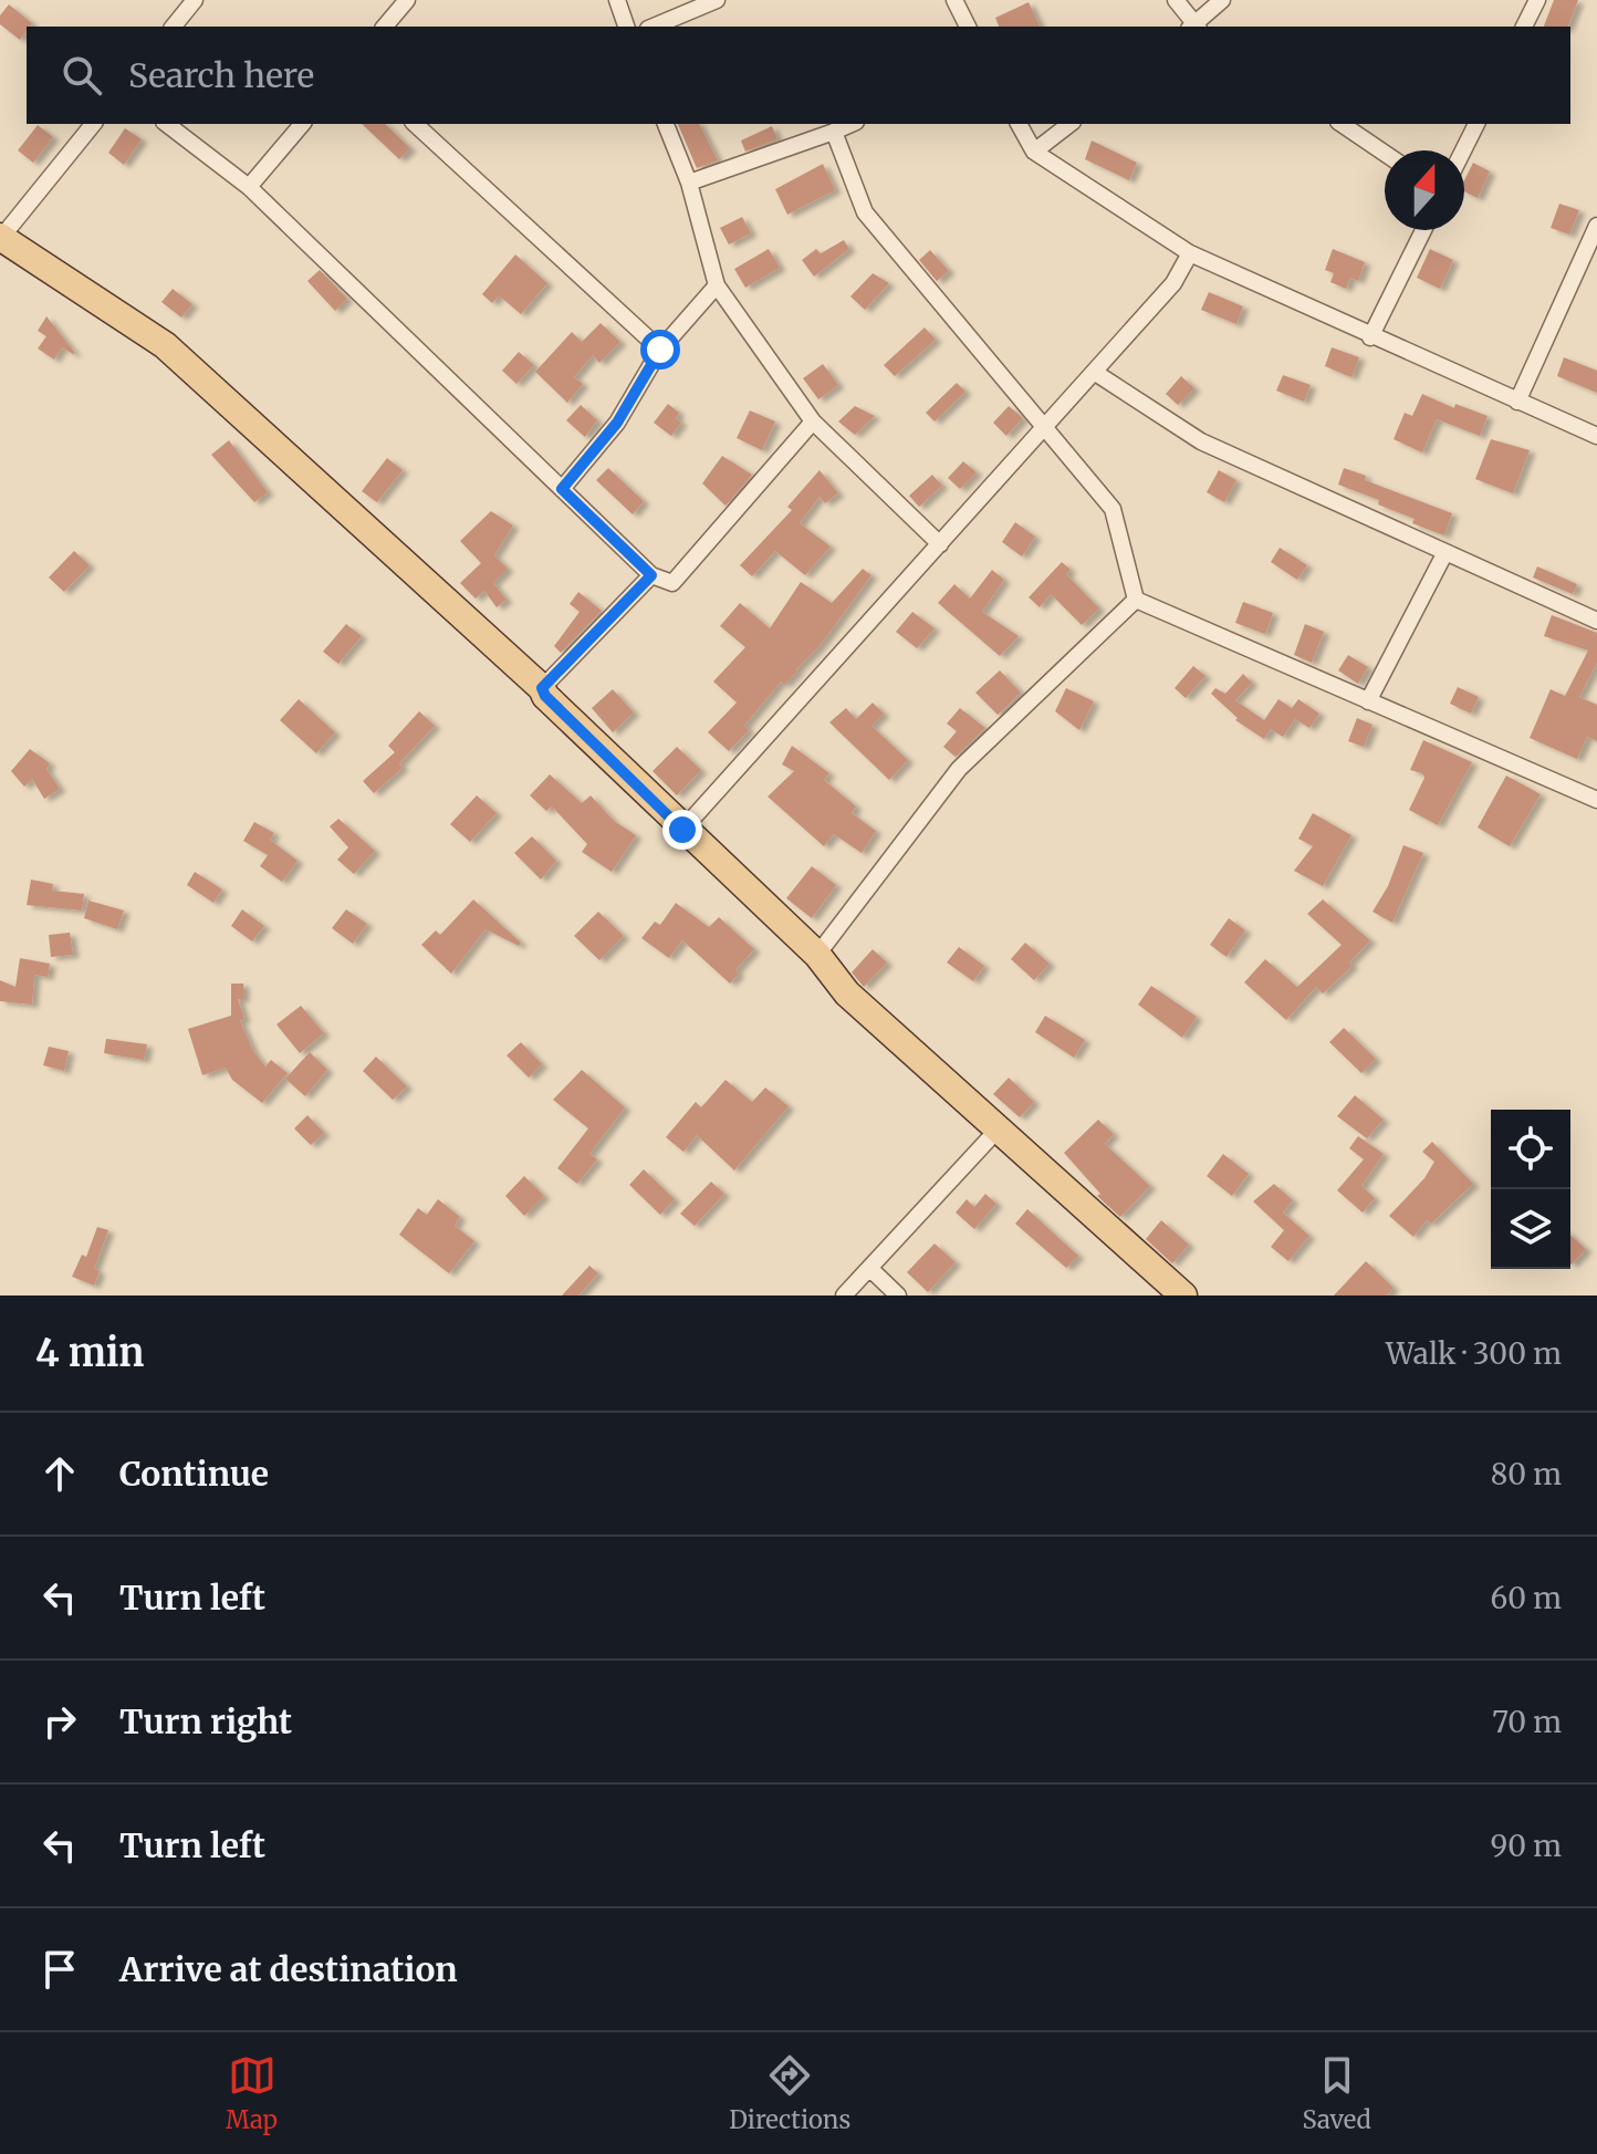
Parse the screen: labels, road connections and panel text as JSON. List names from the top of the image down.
{
  "north": "top",
  "page": {
    "search": "Search here",
    "heading": ["4 min", "Walk · 300 m"],
    "list": [
      ["Continue", "80 m"],
      ["Turn left", "60 m"],
      ["Turn right", "70 m"],
      ["Turn left", "90 m"],
      "Arrive at destination"
    ],
    "nav": ["Map", "Directions", "Saved"]
  }
}
